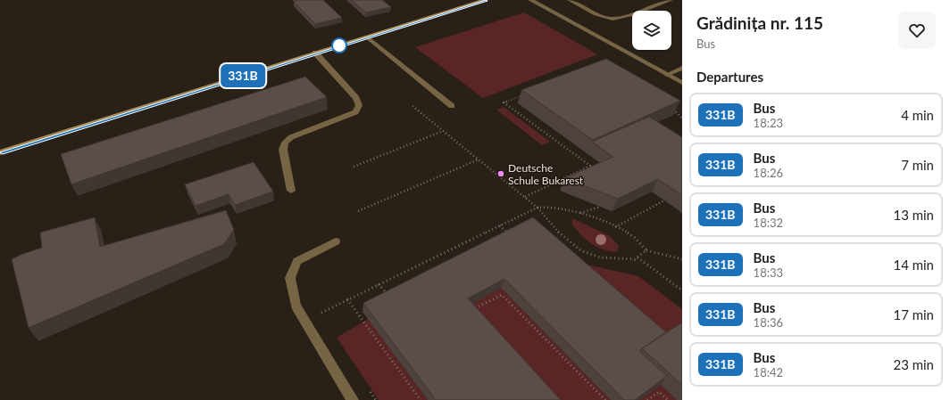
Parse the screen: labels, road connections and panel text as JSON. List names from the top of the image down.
{
  "places": ["Deutsche Schule Bukarest"],
  "lines": ["bus line 331B"],
  "page": {
    "on_map": "331B",
    "heading": [
      ["Grădinița nr. 115", "Bus"],
      "Departures"
    ],
    "list": [
      {
        "mark": "331B",
        "name": "Bus",
        "note": "18:23",
        "value": "4 min"
      },
      {
        "mark": "331B",
        "name": "Bus",
        "note": "18:26",
        "value": "7 min"
      },
      {
        "mark": "331B",
        "name": "Bus",
        "note": "18:32",
        "value": "13 min"
      },
      {
        "mark": "331B",
        "name": "Bus",
        "note": "18:33",
        "value": "14 min"
      },
      {
        "mark": "331B",
        "name": "Bus",
        "note": "18:36",
        "value": "17 min"
      },
      {
        "mark": "331B",
        "name": "Bus",
        "note": "18:42",
        "value": "23 min"
      }
    ]
  }
}
